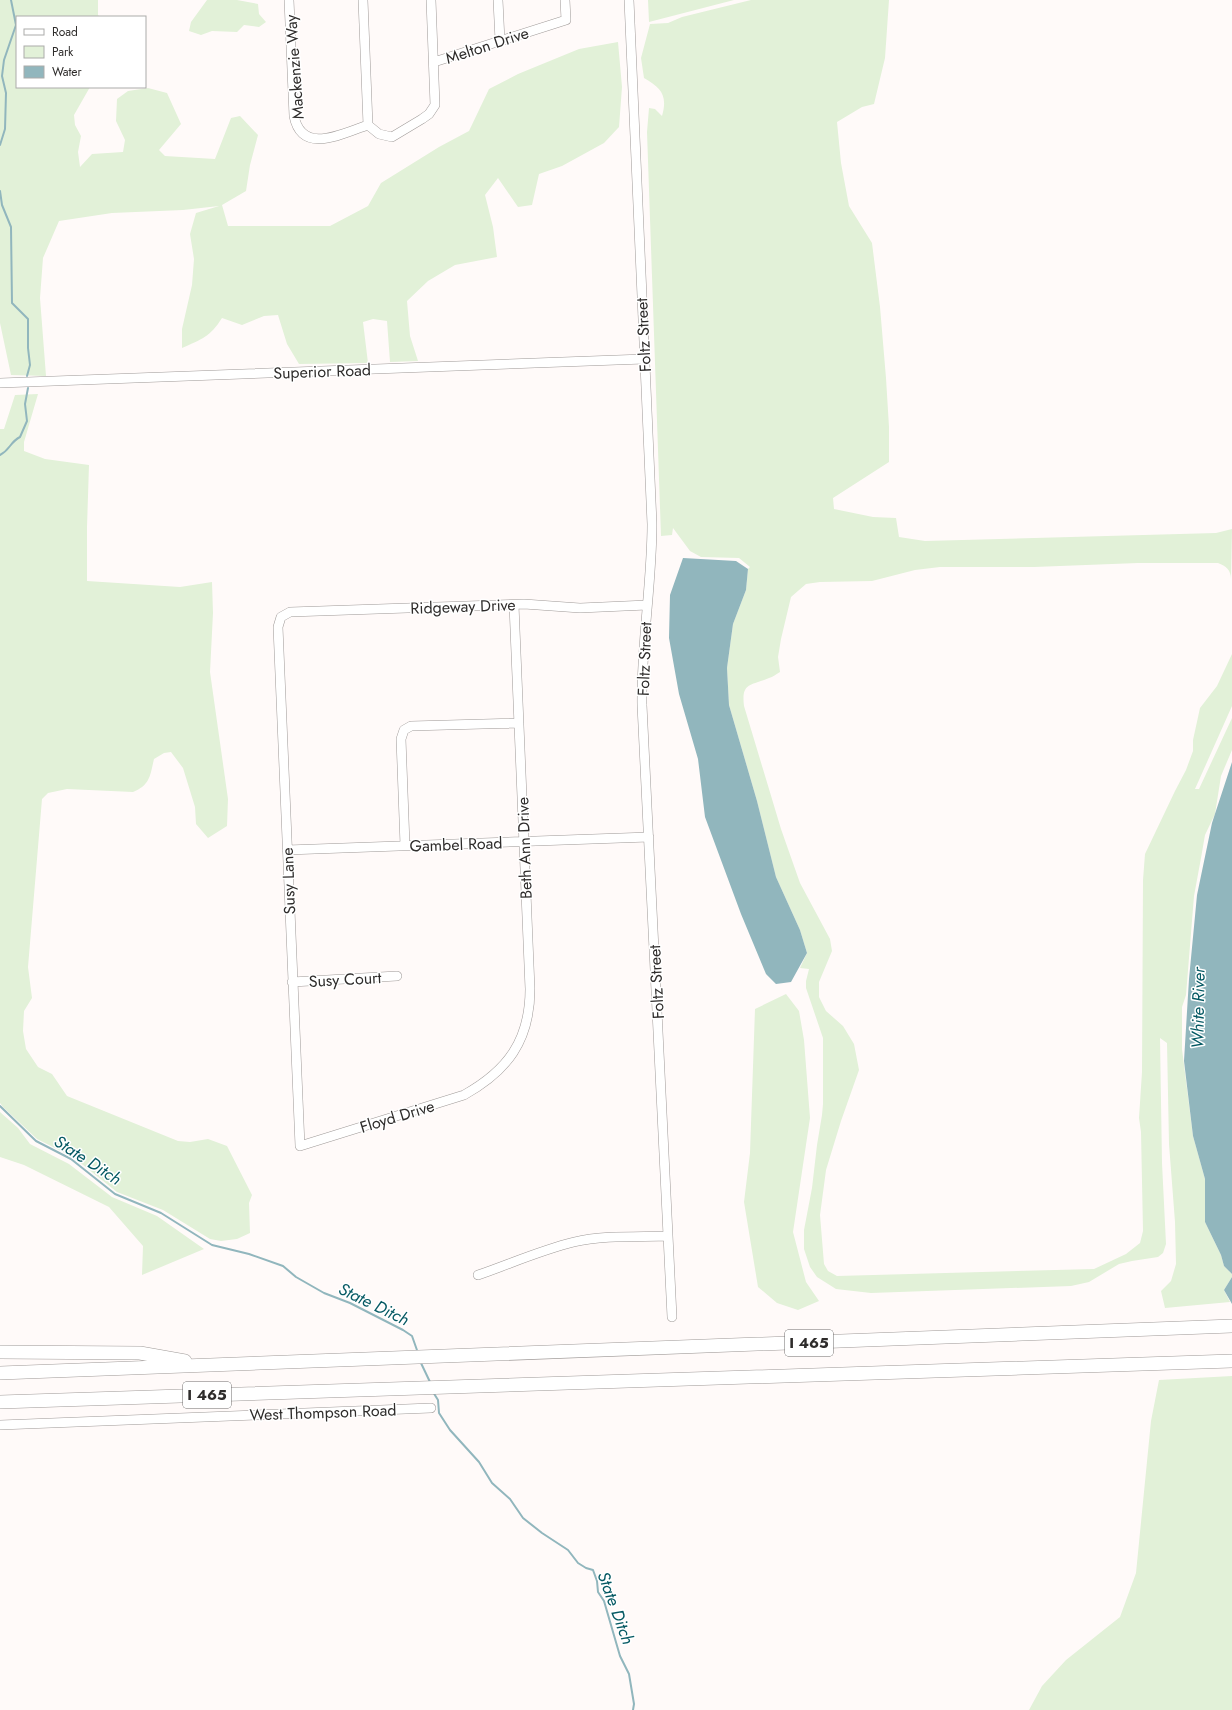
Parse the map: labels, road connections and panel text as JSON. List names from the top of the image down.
{
  "streets": {
    "highway": ["I 465"],
    "street": [
      "Melton Drive",
      "Mackenzie Way",
      "Foltz Street",
      "Superior Road",
      "Ridgeway Drive",
      "Gambel Road",
      "Beth Ann Drive",
      "Susy Lane",
      "Susy Court",
      "Floyd Drive",
      "West Thompson Road"
    ]
  },
  "crossings": [
    ["Melton Drive", "Mackenzie Way"],
    ["Foltz Street", "Superior Road"],
    ["Foltz Street", "Ridgeway Drive"],
    ["Foltz Street", "Gambel Road"],
    ["Ridgeway Drive", "Beth Ann Drive"],
    ["Ridgeway Drive", "Susy Lane"],
    ["Gambel Road", "Beth Ann Drive"],
    ["Gambel Road", "Susy Lane"],
    ["Beth Ann Drive", "Floyd Drive"],
    ["Susy Lane", "Susy Court"],
    ["Susy Lane", "Floyd Drive"]
  ],
  "water": ["White River", "State Ditch"],
  "legend": ["Road", "Park", "Water"]
}
